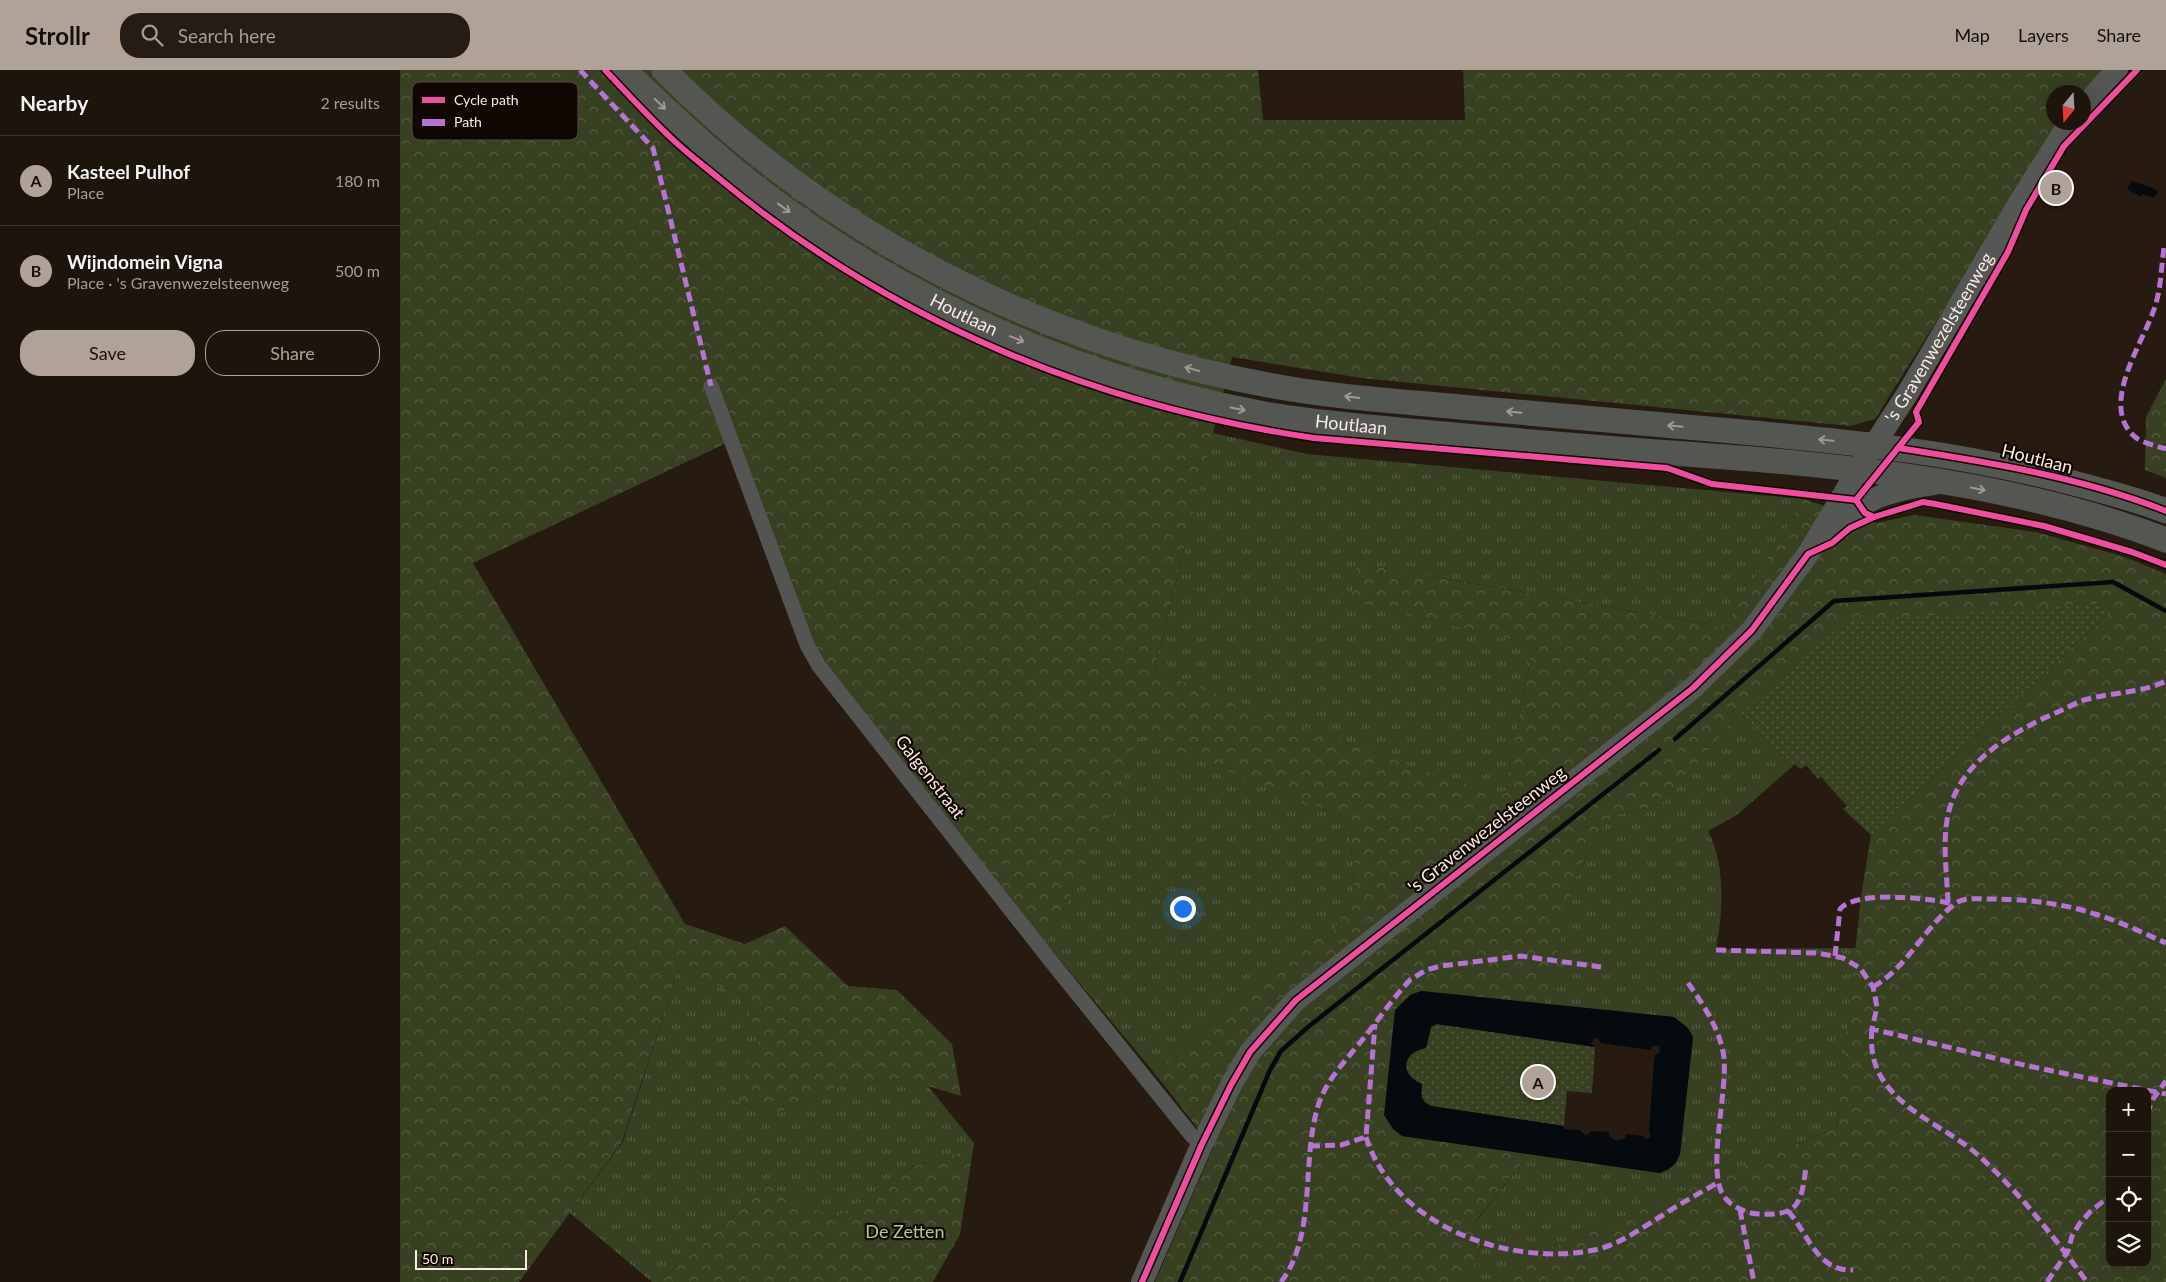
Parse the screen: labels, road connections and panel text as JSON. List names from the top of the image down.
{
  "streets": {
    "main road": ["Houtlaan"],
    "street": ["'s Gravenwezelsteenweg", "Galgenstraat"]
  },
  "crossings": [
    ["Houtlaan", "'s Gravenwezelsteenweg"],
    ["'s Gravenwezelsteenweg", "Galgenstraat"]
  ],
  "parks": ["De Zetten"],
  "legend": ["Cycle path", "Path"],
  "scale_bar": "50 m",
  "north": "bottom",
  "page": {
    "header": "Strollr",
    "search": "Search here",
    "nav": ["Map", "Layers", "Share"],
    "heading": ["Nearby", "2 results"],
    "list": [
      {
        "mark": "A",
        "name": "Kasteel Pulhof",
        "note": "Place",
        "value": "180 m"
      },
      {
        "mark": "B",
        "name": "Wijndomein Vigna",
        "note": "Place · 's Gravenwezelsteenweg",
        "value": "500 m"
      }
    ],
    "pins": ["B", "A"],
    "buttons": ["Save", "Share"],
    "map_buttons": ["+", "−"],
    "scale": "50 m"
  }
}
